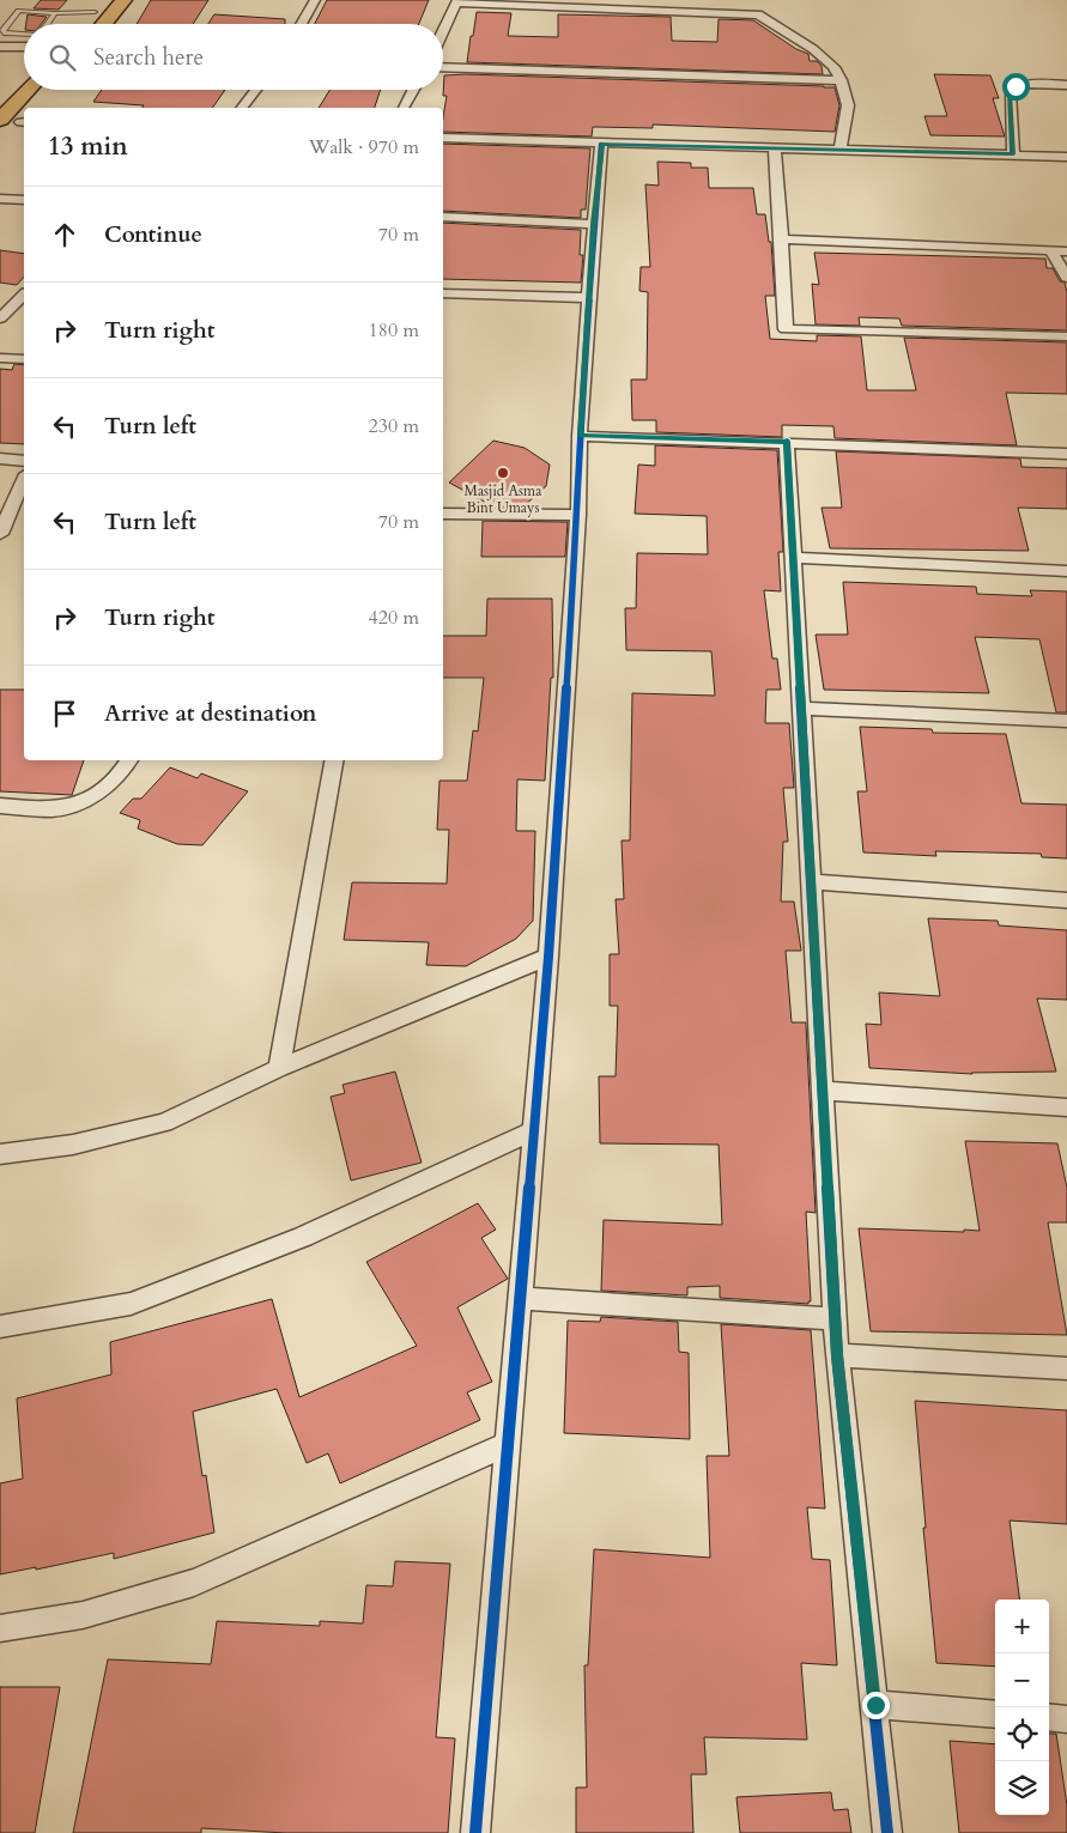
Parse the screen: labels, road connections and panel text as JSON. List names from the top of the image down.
{
  "places": ["Masjid Asma Bint Umays"],
  "page": {
    "search": "Search here",
    "heading": ["13 min", "Walk · 970 m"],
    "list": [
      ["Continue", "70 m"],
      ["Turn right", "180 m"],
      ["Turn left", "230 m"],
      ["Turn left", "70 m"],
      ["Turn right", "420 m"],
      "Arrive at destination"
    ],
    "map_buttons": ["+", "−"]
  }
}
